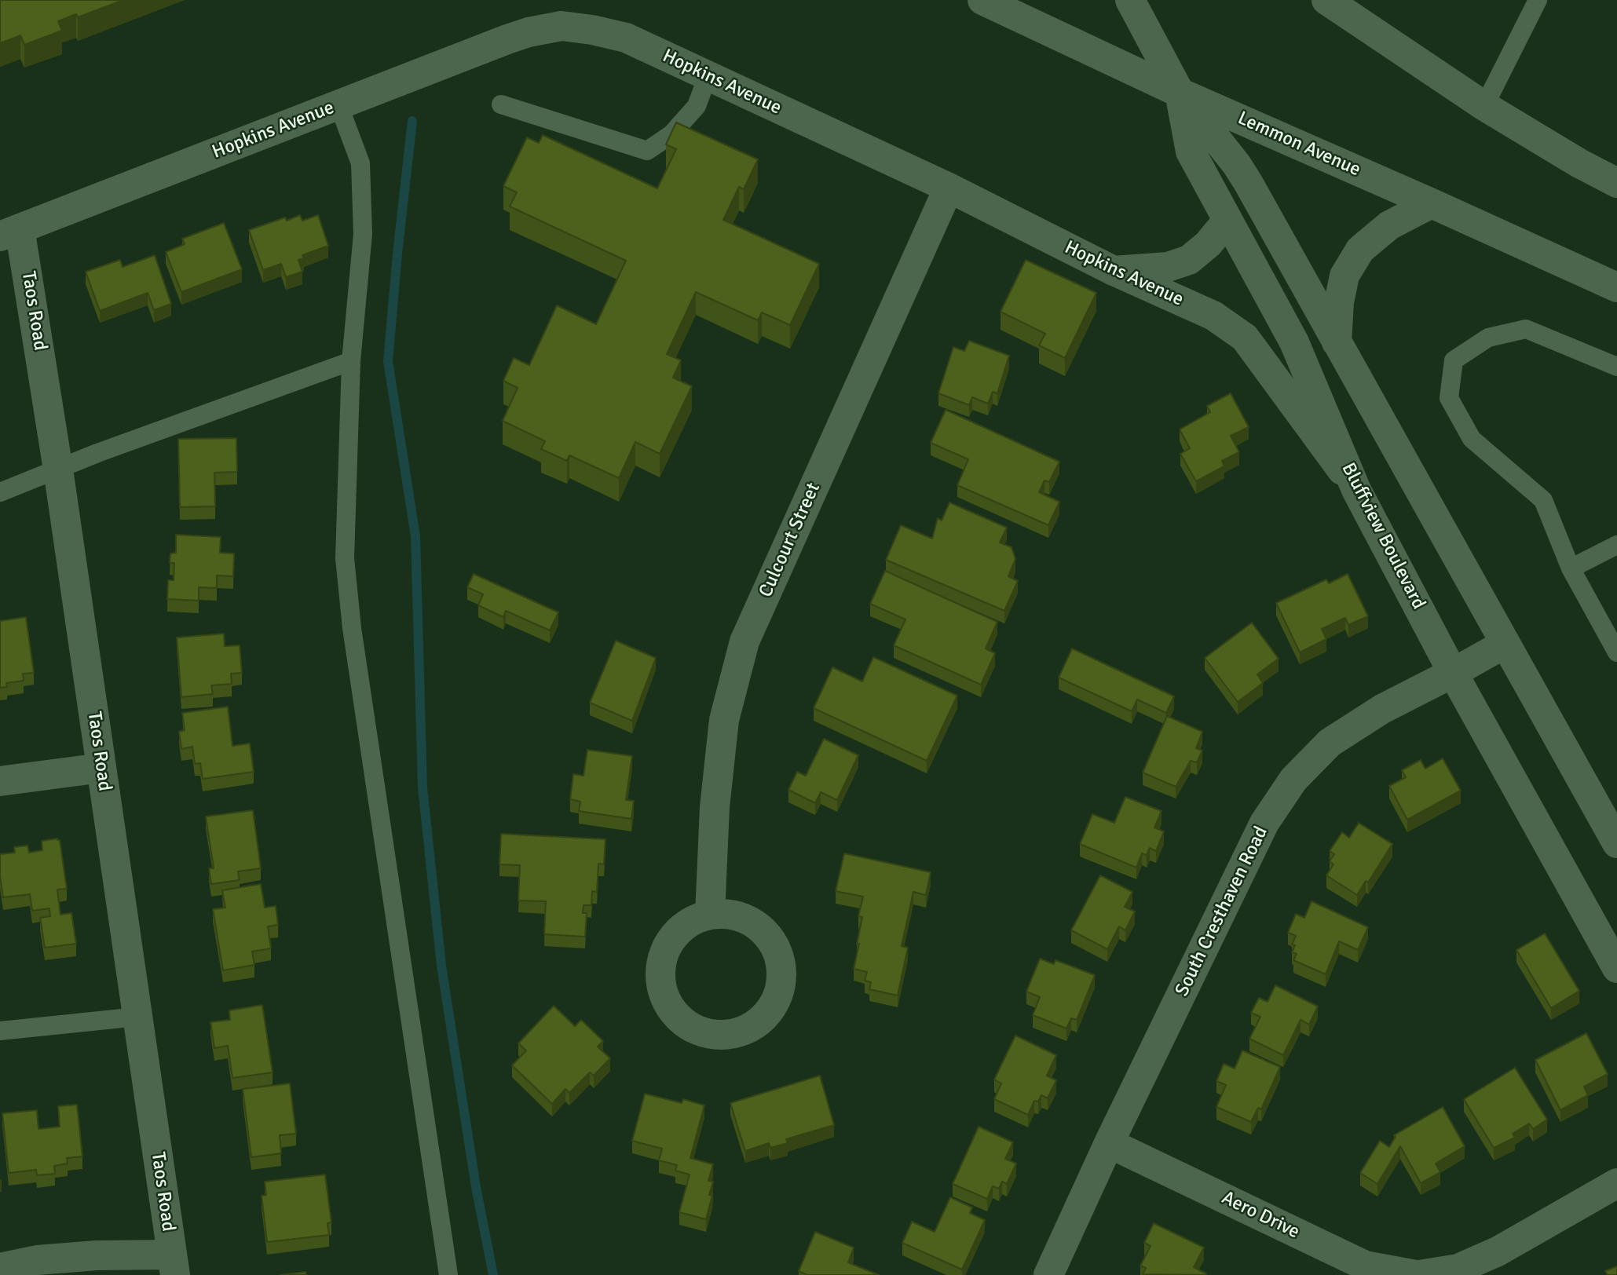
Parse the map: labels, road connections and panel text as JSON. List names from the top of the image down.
{
  "streets": {
    "street": [
      "Hopkins Avenue",
      "Lemmon Avenue",
      "Taos Road",
      "Bluffview Boulevard",
      "Culcourt Street",
      "South Cresthaven Road",
      "Aero Drive"
    ]
  },
  "crossings": [
    ["Hopkins Avenue", "Taos Road"],
    ["Hopkins Avenue", "Bluffview Boulevard"],
    ["Hopkins Avenue", "Culcourt Street"],
    ["Lemmon Avenue", "Bluffview Boulevard"],
    ["Bluffview Boulevard", "South Cresthaven Road"],
    ["South Cresthaven Road", "Aero Drive"]
  ]
}
